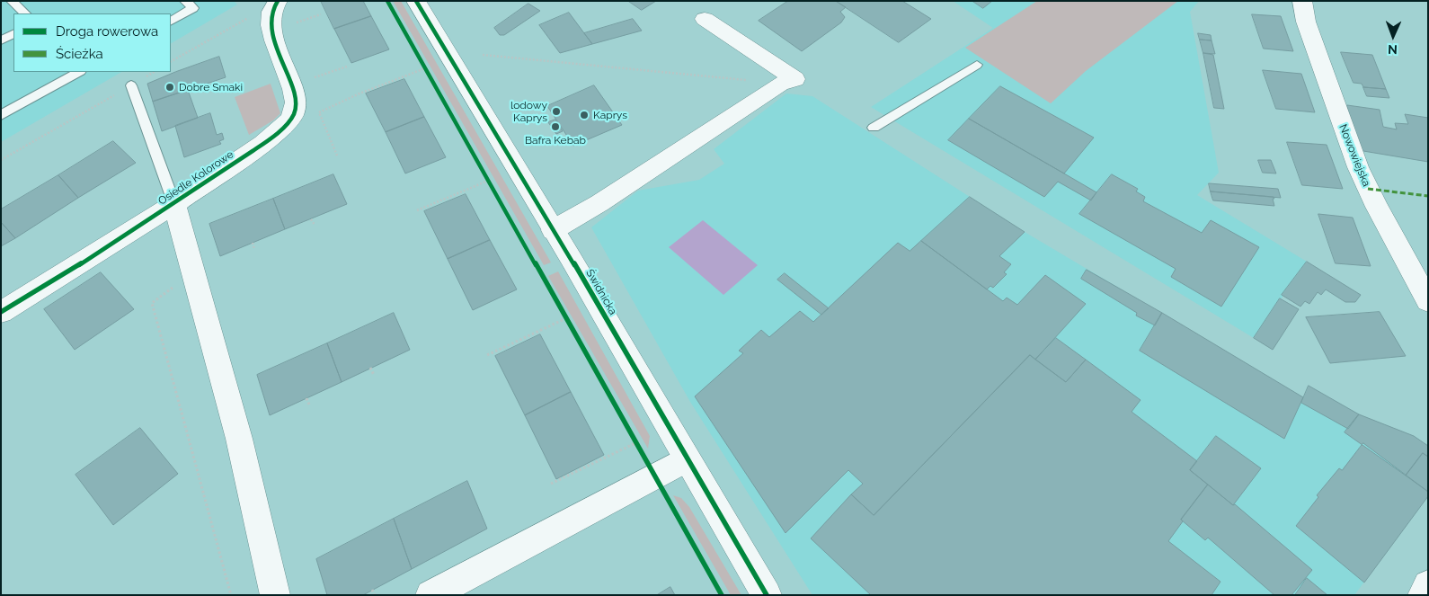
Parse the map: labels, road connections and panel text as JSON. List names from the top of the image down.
{
  "streets": {
    "street": ["Nowowiejska", "Osiedle Kolorowe", "Świdnicka"]
  },
  "places": [
    "Dobre Smaki",
    "lodowy Kaprys",
    "Kaprys",
    "Bafra Kebab"
  ],
  "legend": ["Droga rowerowa", "Ścieżka"],
  "north": "bottom"
}
